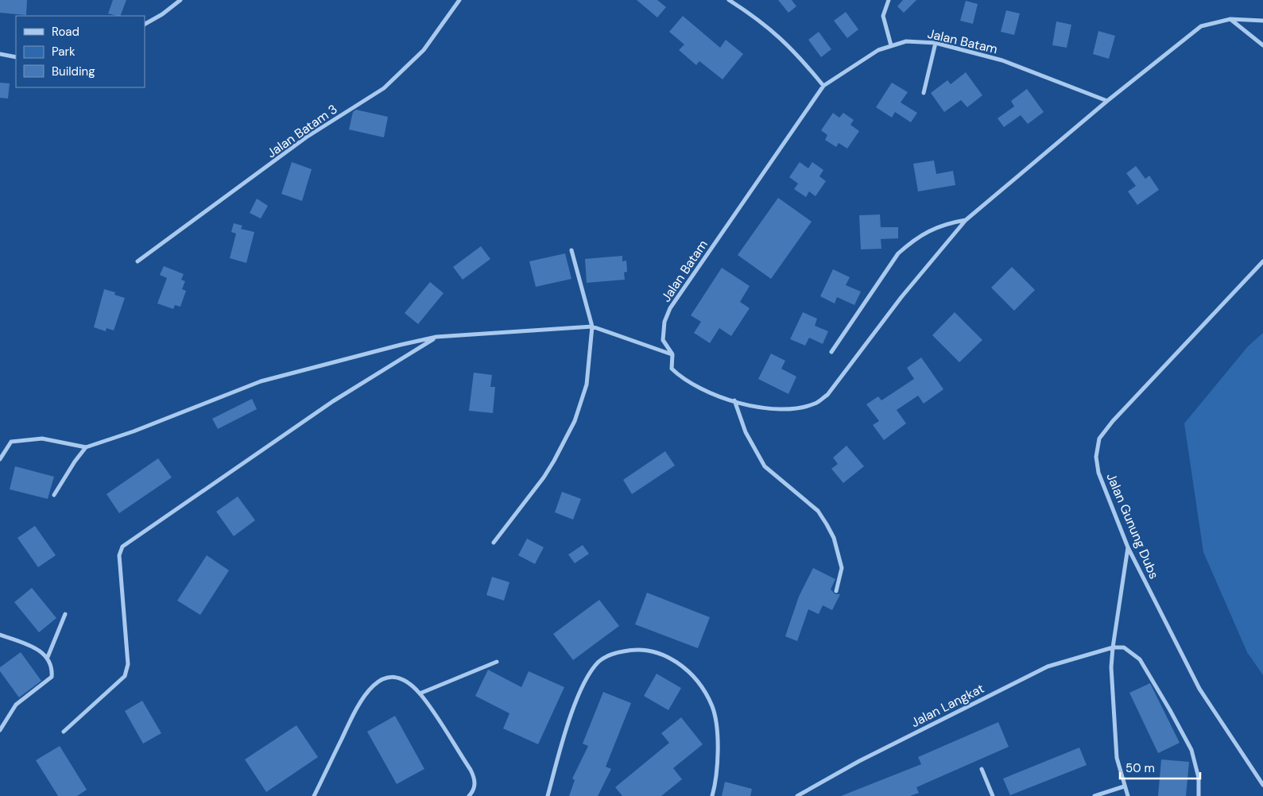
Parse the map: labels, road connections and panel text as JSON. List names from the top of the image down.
{
  "streets": {
    "street": [
      "Jalan Batam",
      "Jalan Batam 3",
      "Jalan Gunung Dubs",
      "Jalan Langkat"
    ]
  },
  "legend": ["Road", "Park", "Building"],
  "scale_bar": "50 m"
}
